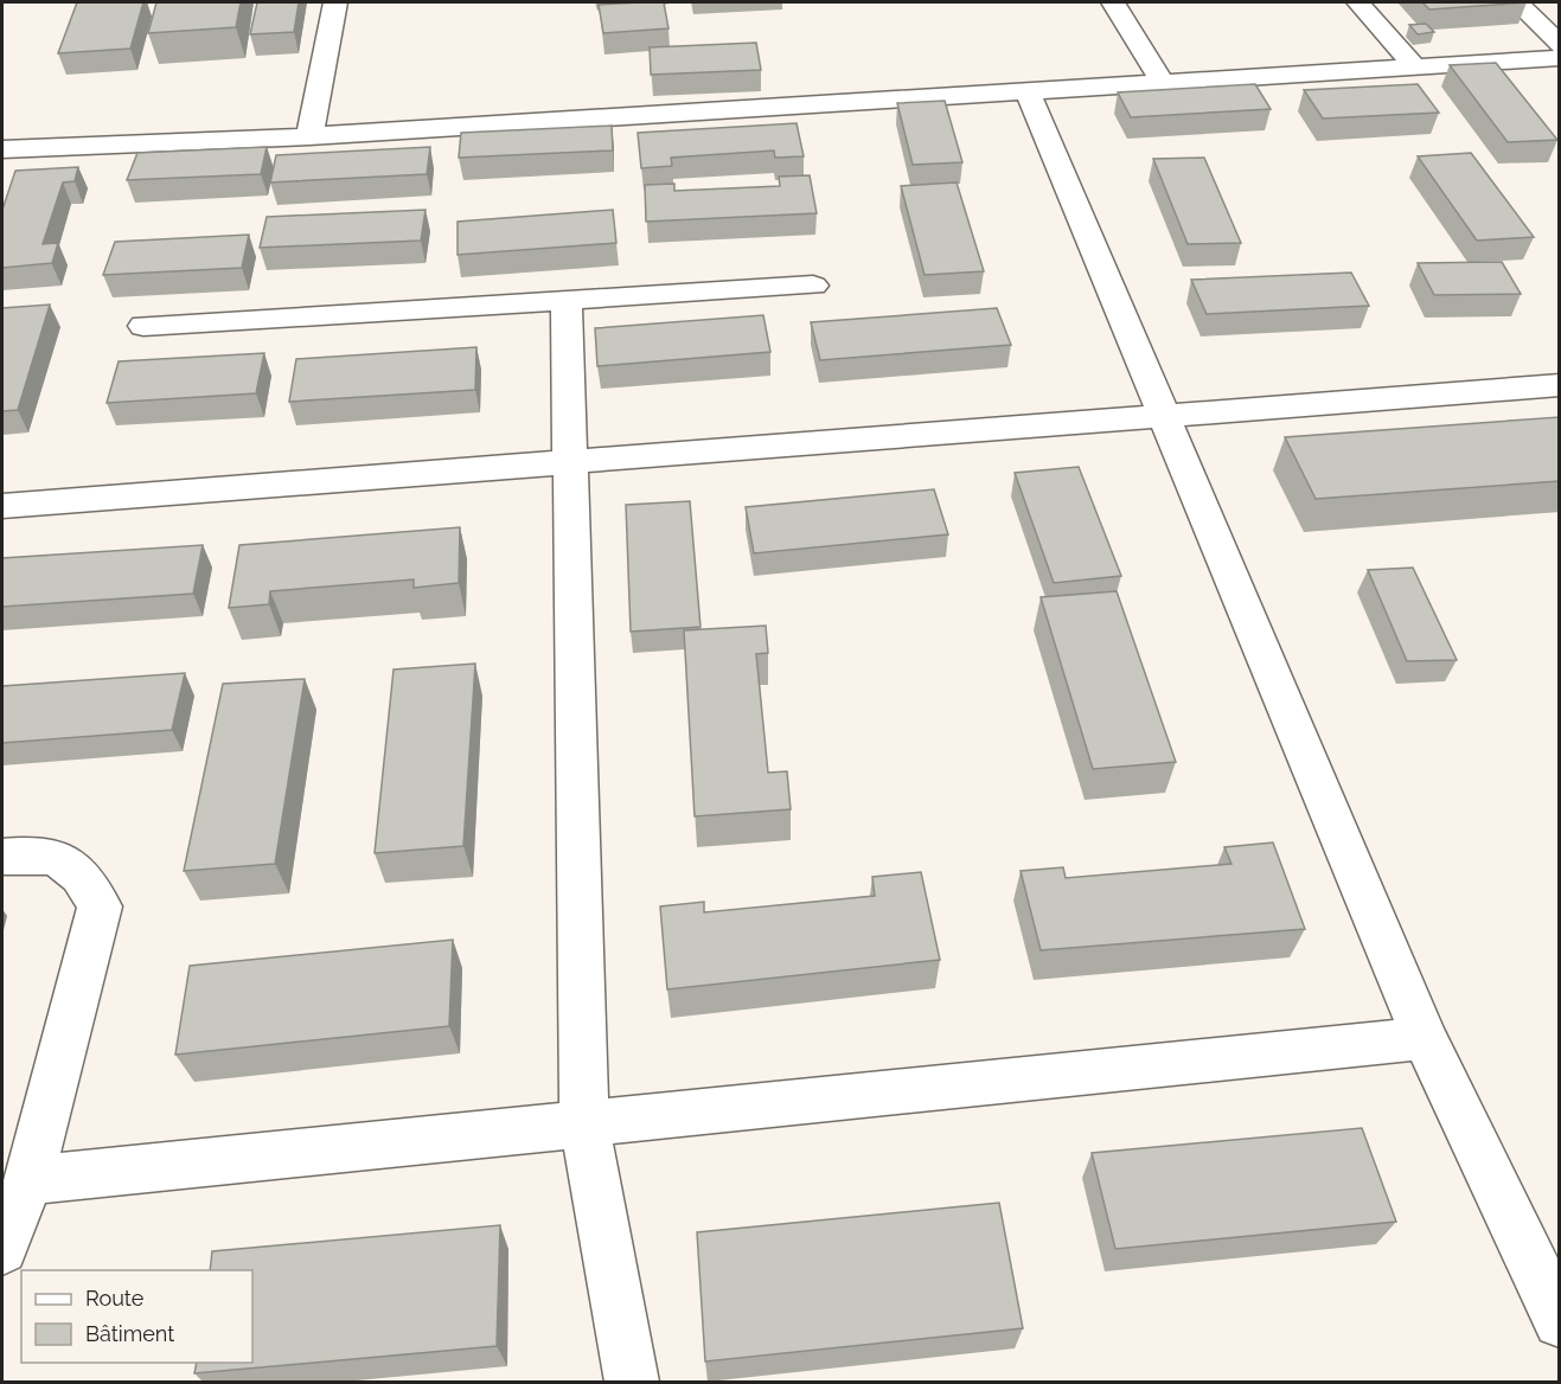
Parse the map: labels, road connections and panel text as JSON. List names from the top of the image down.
{
  "legend": ["Route", "Bâtiment"]
}
